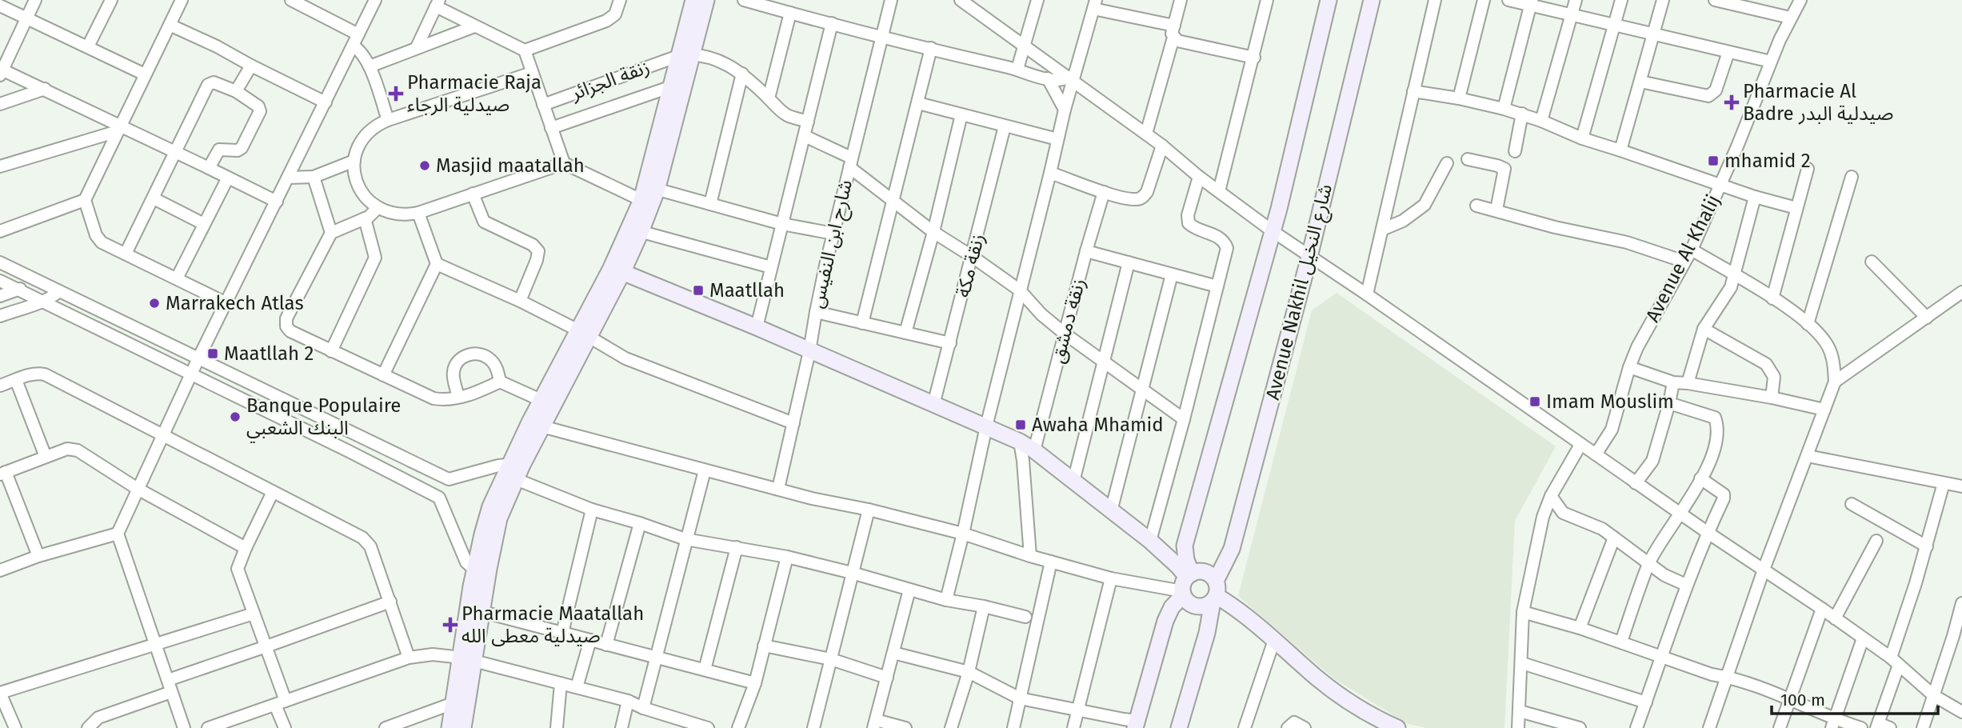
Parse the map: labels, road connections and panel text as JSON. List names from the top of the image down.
{
  "streets": {
    "street": [
      "زنقة الجزائر",
      "شارح ابن النفيس",
      "Avenue Al Khalij",
      "زنقة مكة",
      "Avenue Nakhil شارع النخيل",
      "زنقة دمشق"
    ]
  },
  "places": {
    "health": ["Pharmacie Raja صيدلية الرجاء", "Pharmacie Al Badre صيدلية البدر", "Pharmacie Maatallah صيدلية معطى الله"],
    "transit": [
      "mhamid 2",
      "Maatllah",
      "Maatllah 2",
      "Imam Mouslim",
      "Awaha Mhamid"
    ],
    "other": ["Masjid maatallah", "Marrakech Atlas", "Banque Populaire البنك الشعبي"]
  },
  "scale_bar": "100 m"
}
